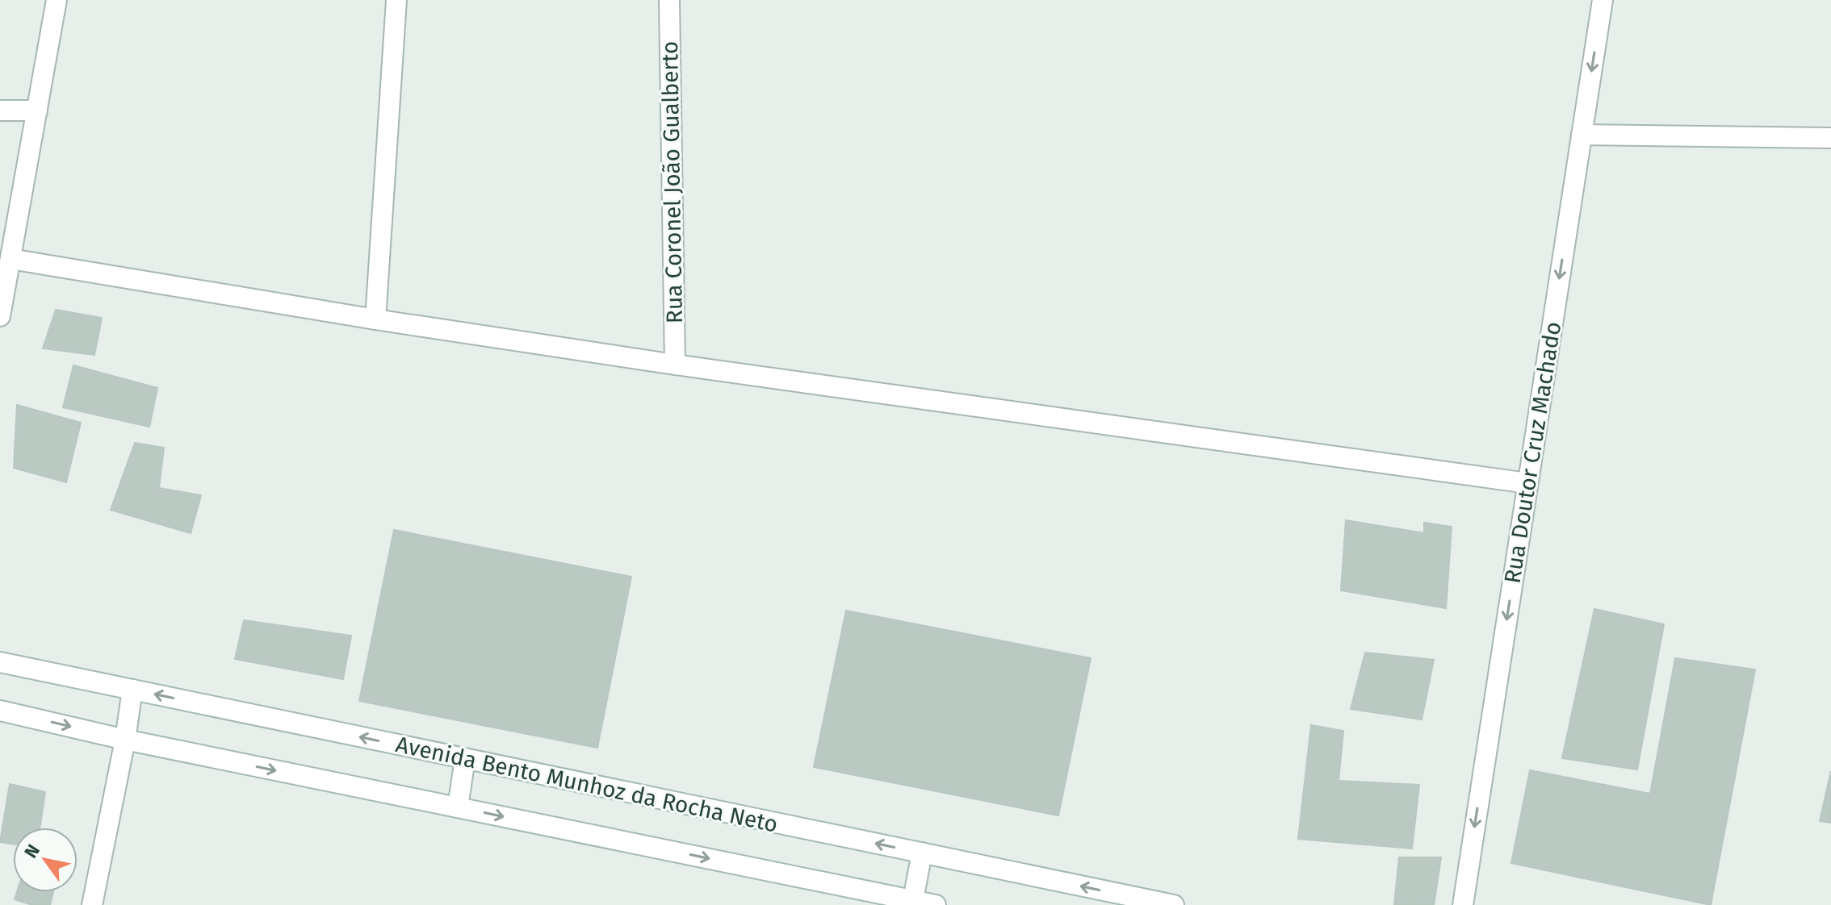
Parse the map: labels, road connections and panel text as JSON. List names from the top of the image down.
{
  "streets": {
    "street": ["Rua Coronel João Gualberto", "Rua Doutor Cruz Machado", "Avenida Bento Munhoz da Rocha Neto"]
  },
  "one_way": ["Rua Doutor Cruz Machado"],
  "north": "top left"
}
